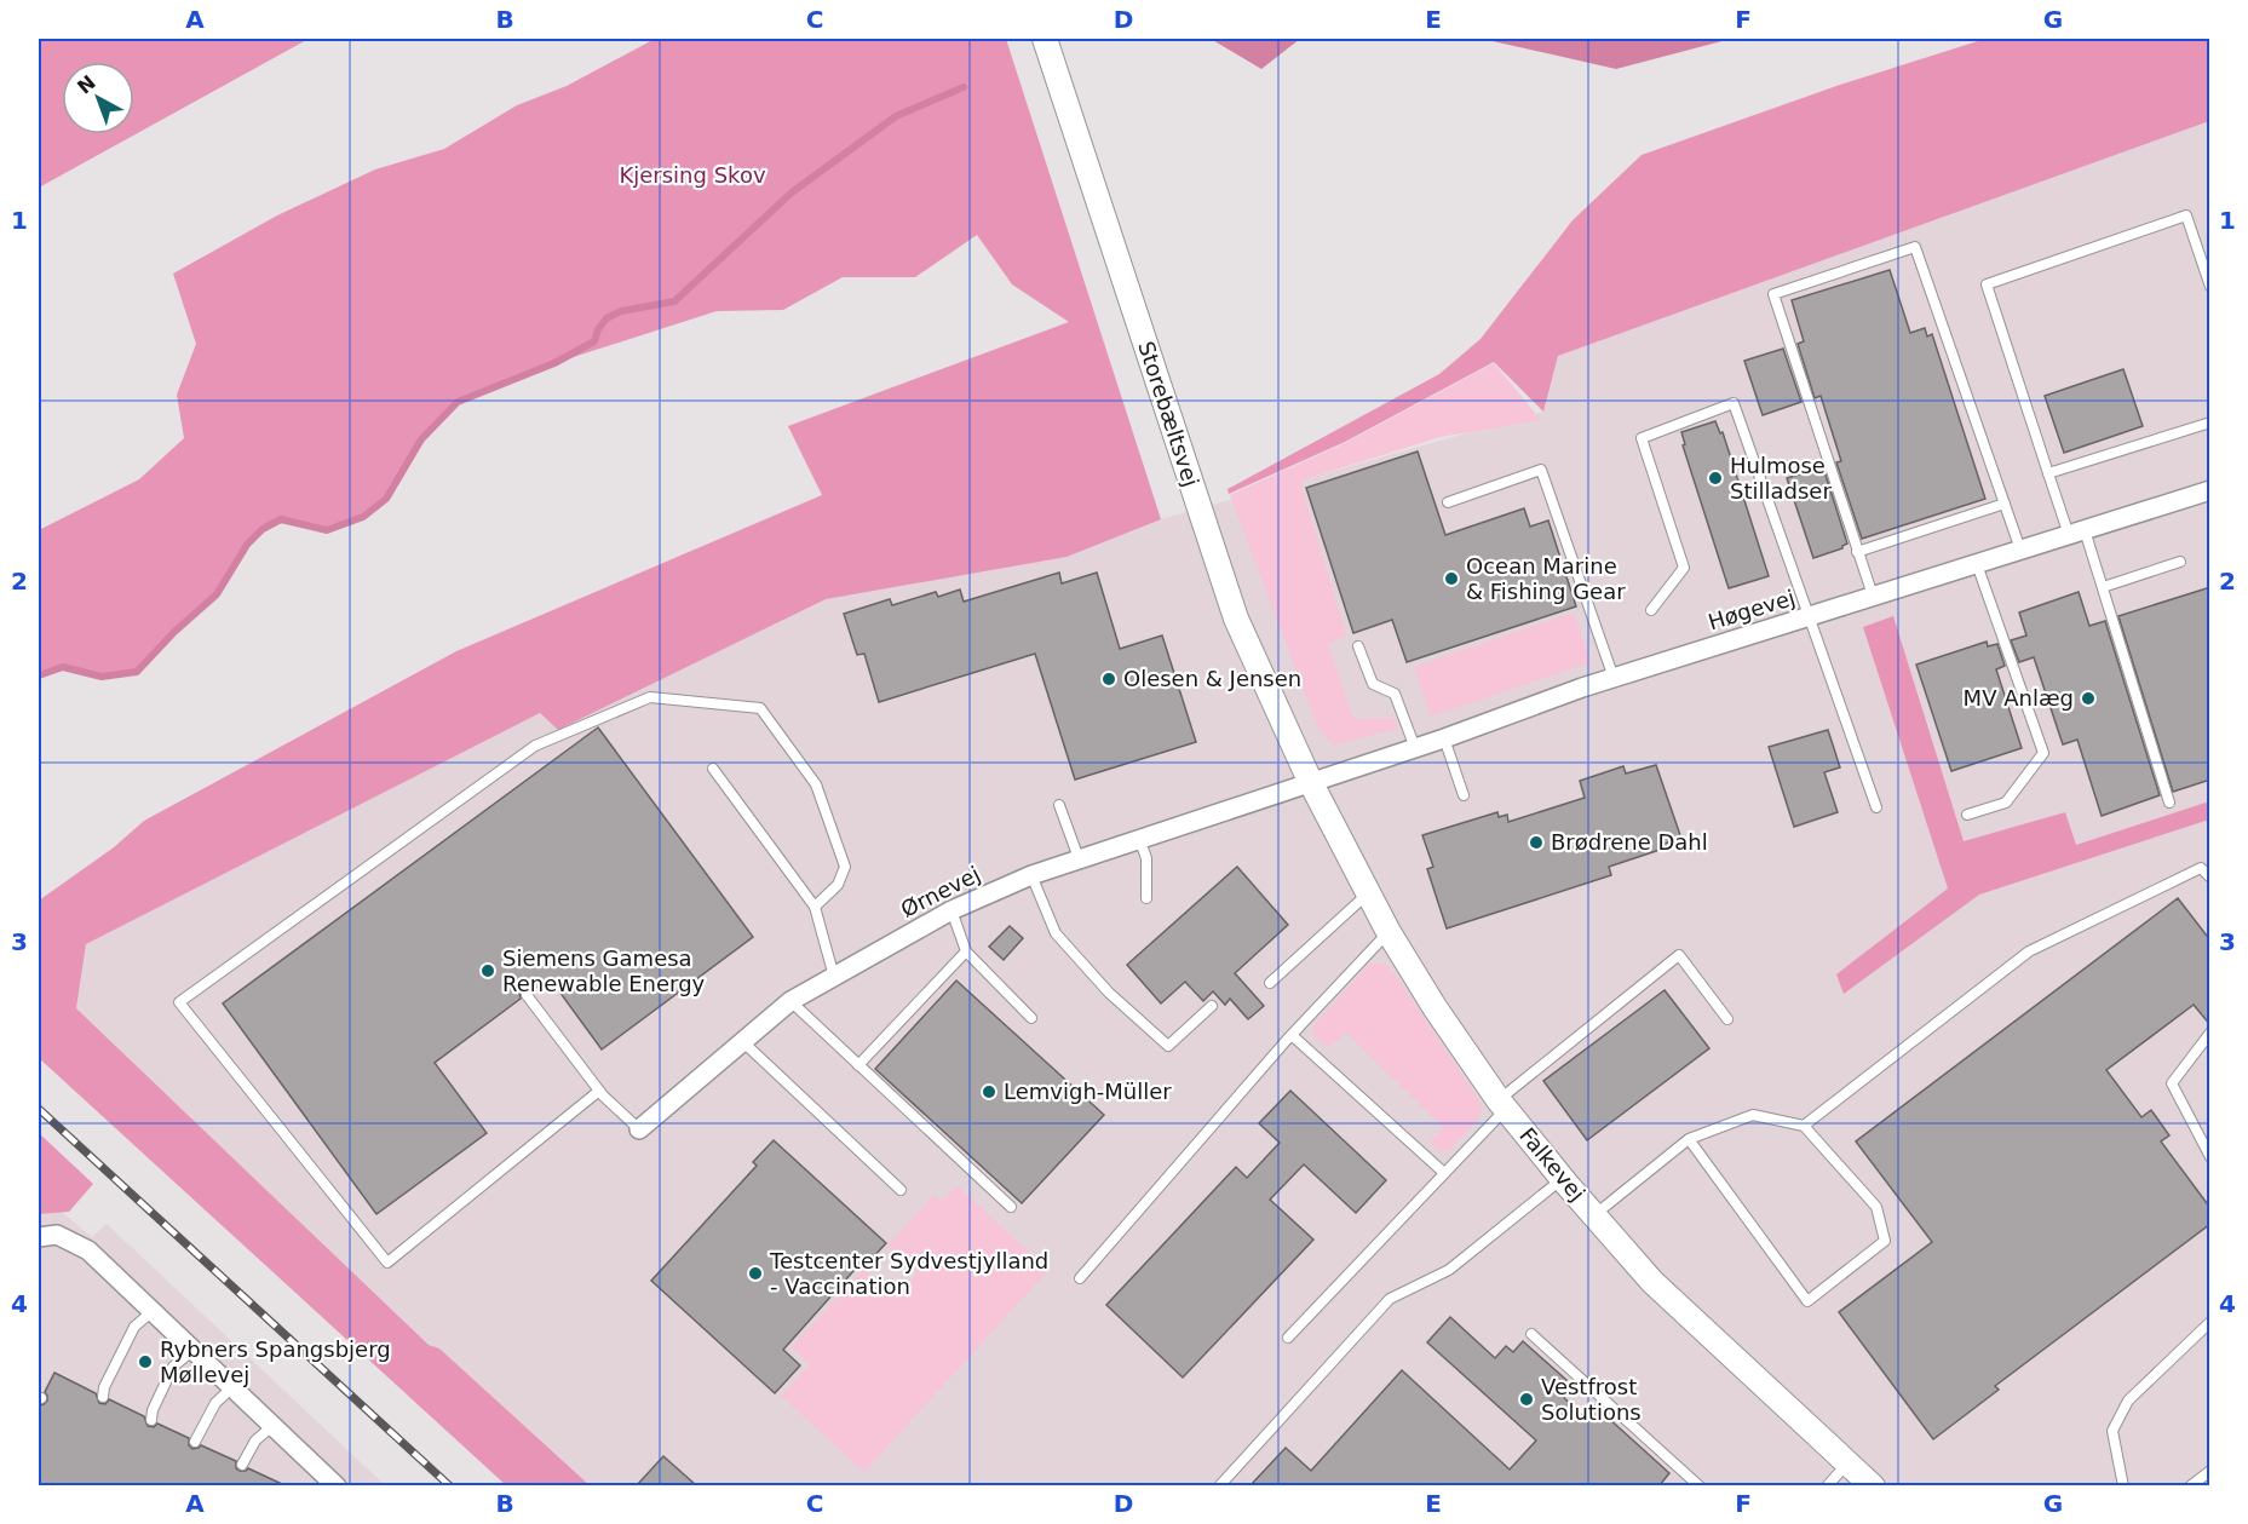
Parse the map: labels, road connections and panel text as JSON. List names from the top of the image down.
{
  "streets": {
    "street": [
      "Storebæltsvej",
      "Høgevej",
      "Ørnevej",
      "Falkevej"
    ]
  },
  "crossings": [
    ["Storebæltsvej", "Høgevej"],
    ["Storebæltsvej", "Ørnevej"],
    ["Storebæltsvej", "Falkevej"],
    ["Høgevej", "Ørnevej"],
    ["Høgevej", "Falkevej"],
    ["Ørnevej", "Falkevej"]
  ],
  "parks": ["Kjersing Skov"],
  "places": [
    "Hulmose Stilladser",
    "Ocean Marine & Fishing Gear",
    "Olesen & Jensen",
    "MV Anlæg",
    "Brødrene Dahl",
    "Siemens Gamesa Renewable Energy",
    "Lemvigh-Müller",
    "Testcenter Sydvestjylland - Vaccination",
    "Rybners Spangsbjerg Møllevej",
    "Vestfrost Solutions"
  ],
  "north": "top left",
  "grid": {
    "columns": [
      "A",
      "B",
      "C",
      "D",
      "E",
      "F",
      "G"
    ],
    "rows": [
      "1",
      "2",
      "3",
      "4"
    ]
  }
}
